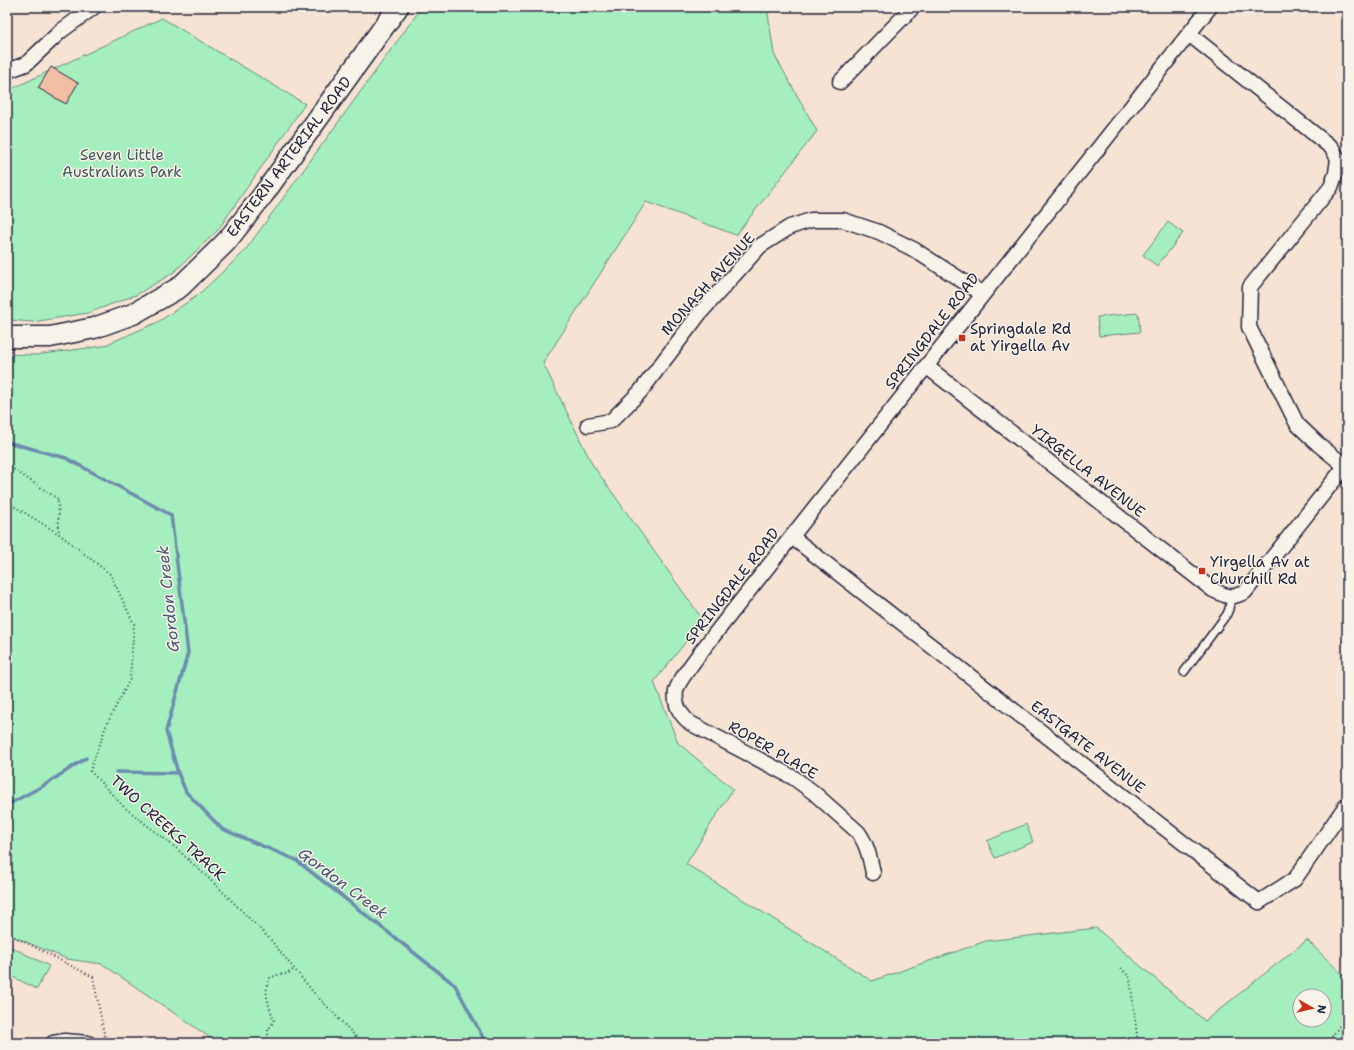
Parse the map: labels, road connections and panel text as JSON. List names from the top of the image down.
{
  "streets": {
    "main road": ["EASTERN ARTERIAL ROAD"],
    "street": [
      "MONASH AVENUE",
      "SPRINGDALE ROAD",
      "YIRGELLA AVENUE",
      "EASTGATE AVENUE",
      "ROPER PLACE"
    ],
    "path": ["TWO CREEKS TRACK"]
  },
  "crossings": [
    ["MONASH AVENUE", "SPRINGDALE ROAD"],
    ["SPRINGDALE ROAD", "YIRGELLA AVENUE"],
    ["SPRINGDALE ROAD", "EASTGATE AVENUE"],
    ["SPRINGDALE ROAD", "ROPER PLACE"]
  ],
  "water": ["Gordon Creek"],
  "parks": ["Seven Little Australians Park"],
  "places": {
    "transit": ["Springdale Rd at Yirgella Av", "Yirgella Av at Churchill Rd"]
  },
  "north": "right"
}
